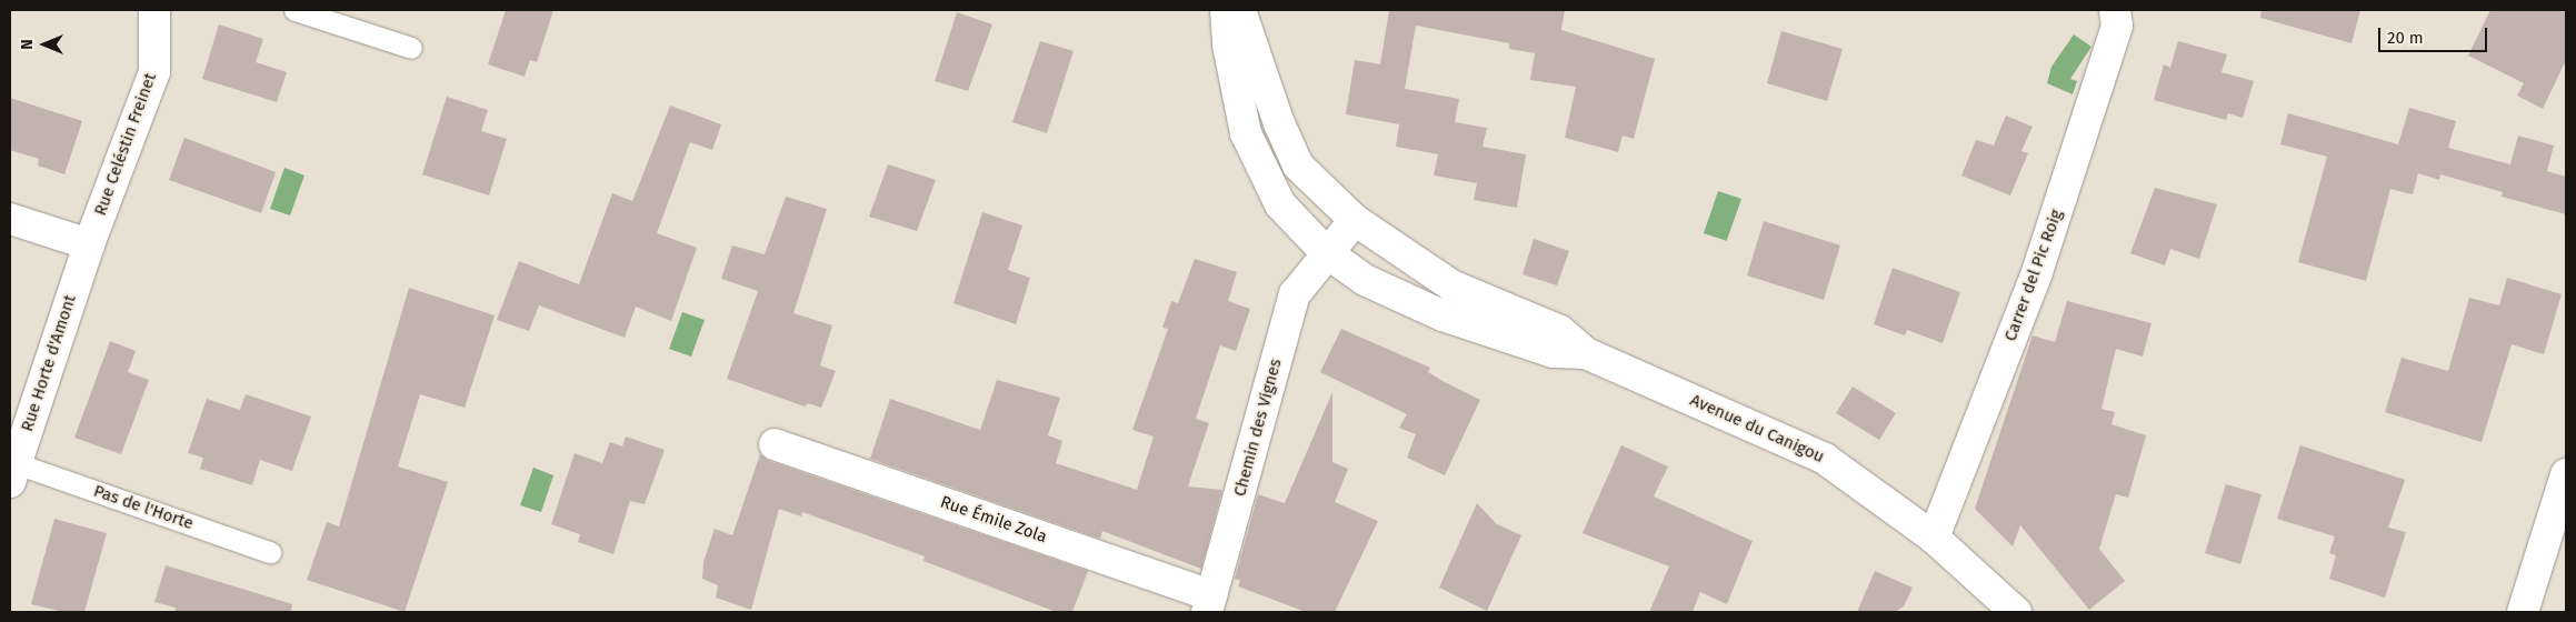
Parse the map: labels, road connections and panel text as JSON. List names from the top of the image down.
{
  "streets": {
    "street": [
      "Rue Celéstin Freinet",
      "Carrer del Pic Roig",
      "Rue Horte d'Amont",
      "Chemin des Vignes",
      "Avenue du Canigou",
      "Rue Émile Zola"
    ],
    "lane": ["Pas de l'Horte"]
  },
  "crossings": [
    ["Rue Celéstin Freinet", "Rue Horte d'Amont"],
    ["Carrer del Pic Roig", "Avenue du Canigou"],
    ["Rue Horte d'Amont", "Pas de l'Horte"],
    ["Chemin des Vignes", "Avenue du Canigou"],
    ["Chemin des Vignes", "Rue Émile Zola"]
  ],
  "scale_bar": "20 m",
  "north": "left"
}
